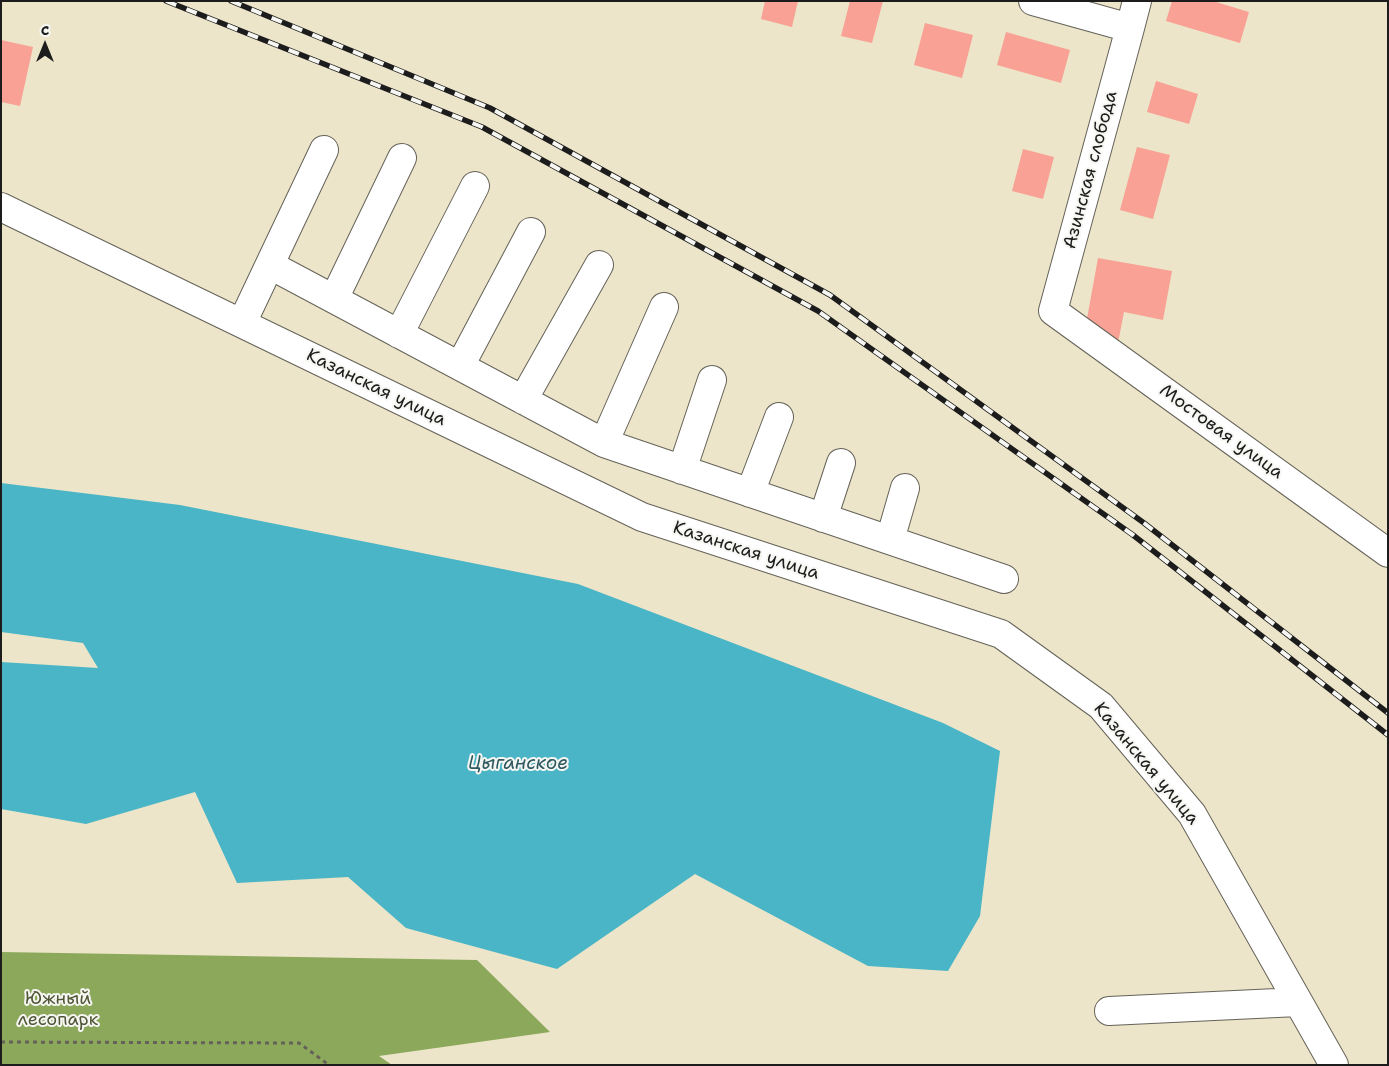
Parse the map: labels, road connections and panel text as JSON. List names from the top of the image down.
{
  "streets": {
    "street": ["Азинская слобода", "Казанская улица", "Мостовая улица"]
  },
  "crossings": [
    ["Азинская слобода", "Мостовая улица"]
  ],
  "water": ["Цыганское"],
  "parks": ["Южный лесопарк"],
  "north": "top"
}
